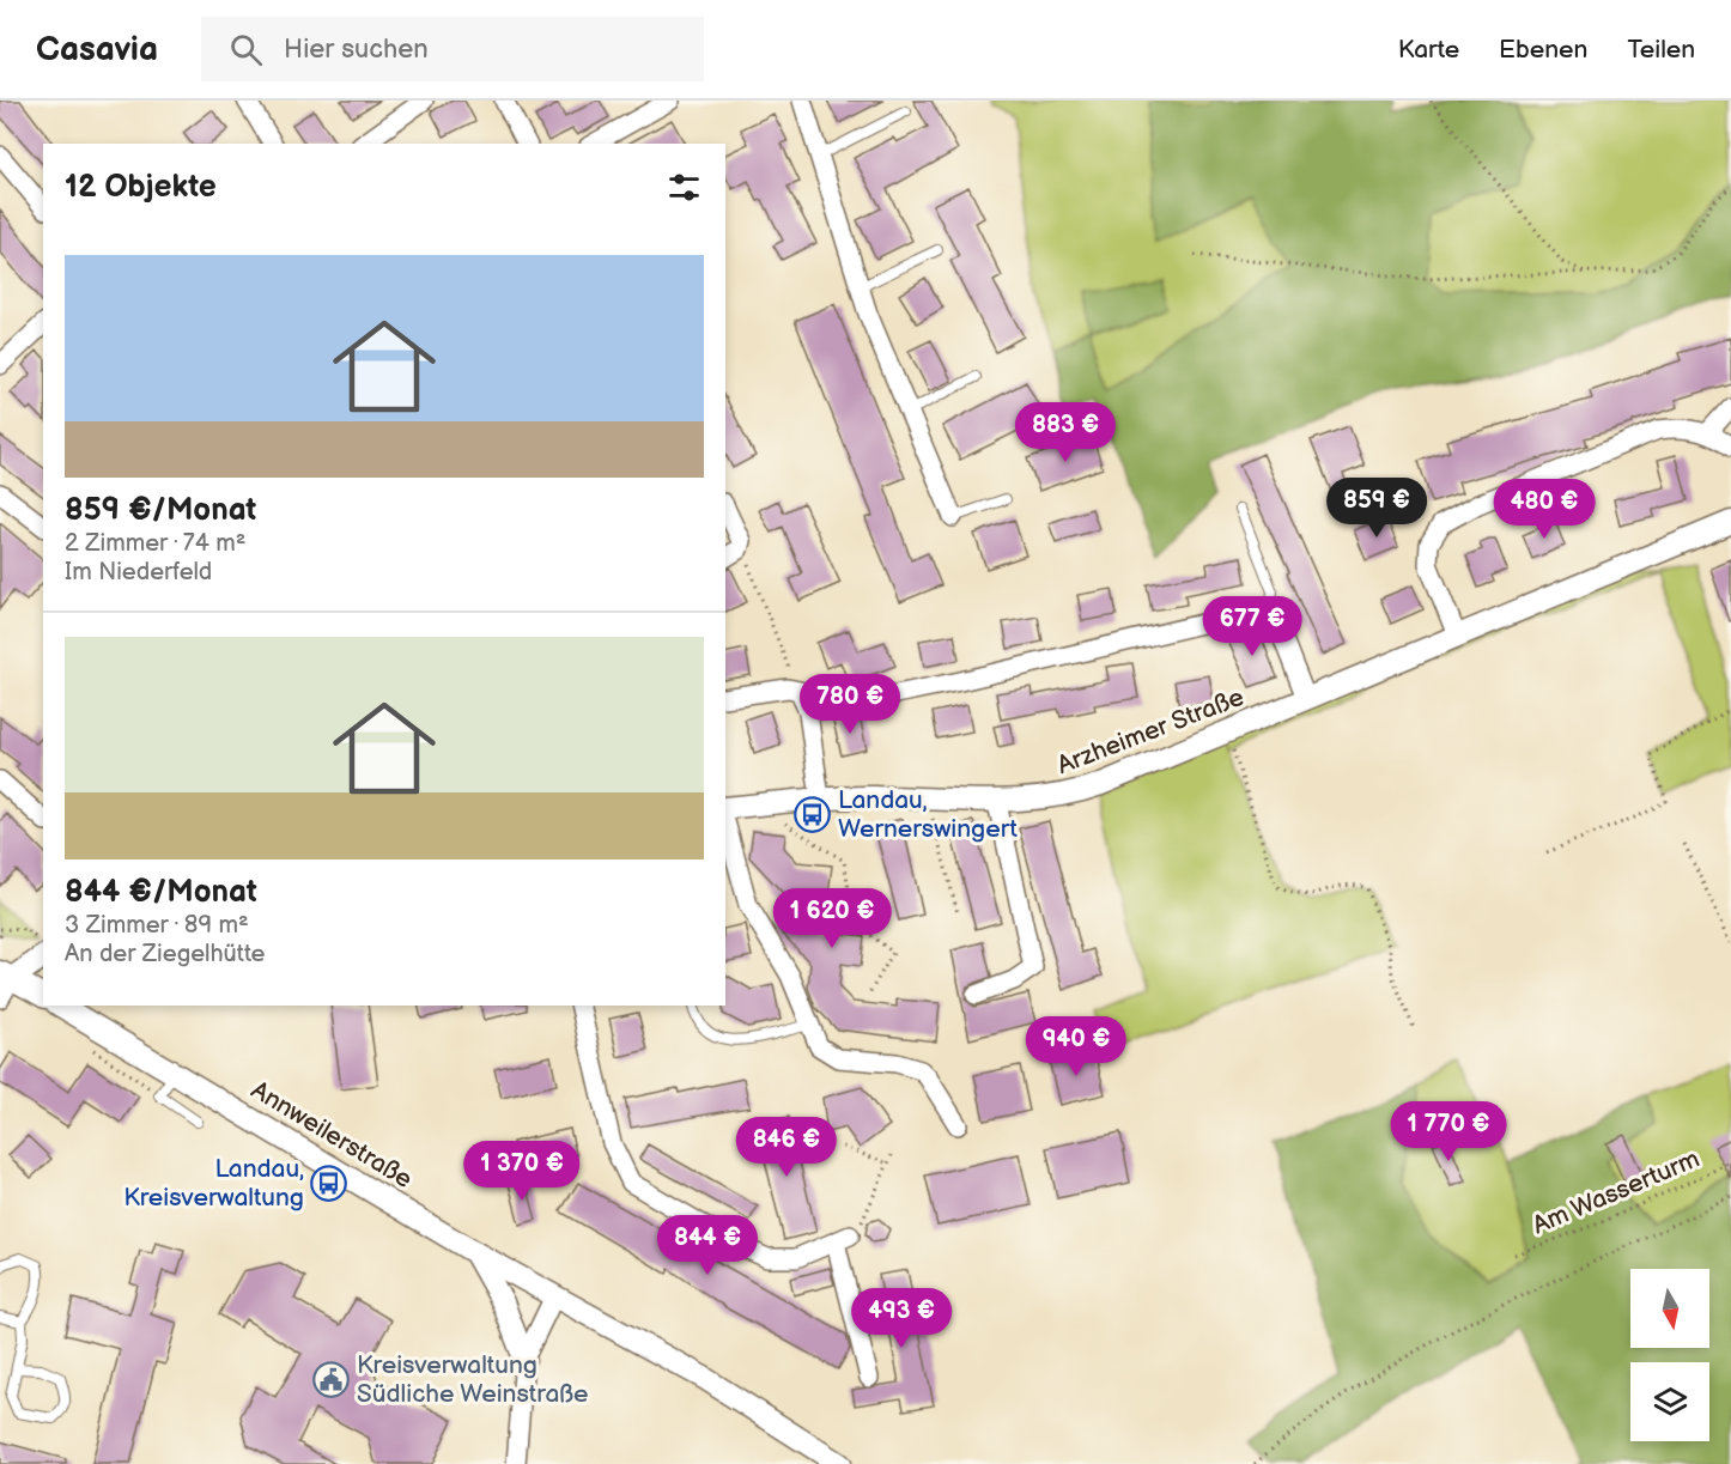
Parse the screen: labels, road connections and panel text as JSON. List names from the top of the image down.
{
  "streets": {
    "street": ["Arzheimer Straße", "Annweilerstraße"],
    "path": ["Am Wasserturm"]
  },
  "places": {
    "bus stop": ["Landau, Wernerswingert", "Landau, Kreisverwaltung"],
    "public building": ["Kreisverwaltung Südliche Weinstraße"]
  },
  "north": "bottom",
  "page": {
    "header": "Casavia",
    "search": "Hier suchen",
    "nav": ["Karte", "Ebenen", "Teilen"],
    "heading": "12 Objekte",
    "list": [
      {
        "name": "859 €/Monat",
        "note": "2 Zimmer · 74 m² · Im Niederfeld"
      },
      {
        "name": "844 €/Monat",
        "note": "3 Zimmer · 89 m² · An der Ziegelhütte"
      }
    ],
    "price": [
      "883 €",
      "859 €",
      "480 €",
      "677 €",
      "780 €",
      "1 620 €",
      "940 €",
      "1 770 €",
      "846 €",
      "1 370 €",
      "844 €",
      "493 €"
    ]
  }
}
